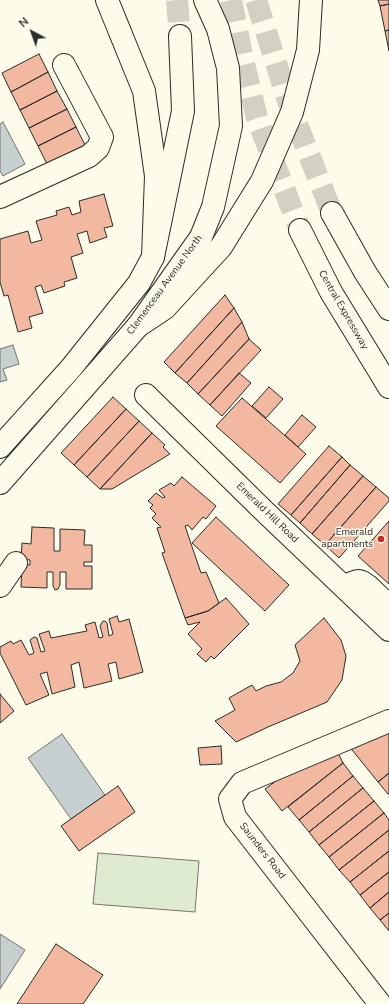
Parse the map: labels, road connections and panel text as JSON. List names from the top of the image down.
{
  "streets": {
    "main road": [
      "Clemenceau Avenue North",
      "Central Expressway",
      "Emerald Hill Road",
      "Saunders Road"
    ]
  },
  "places": ["Emerald apartments"],
  "north": "top left"
}
